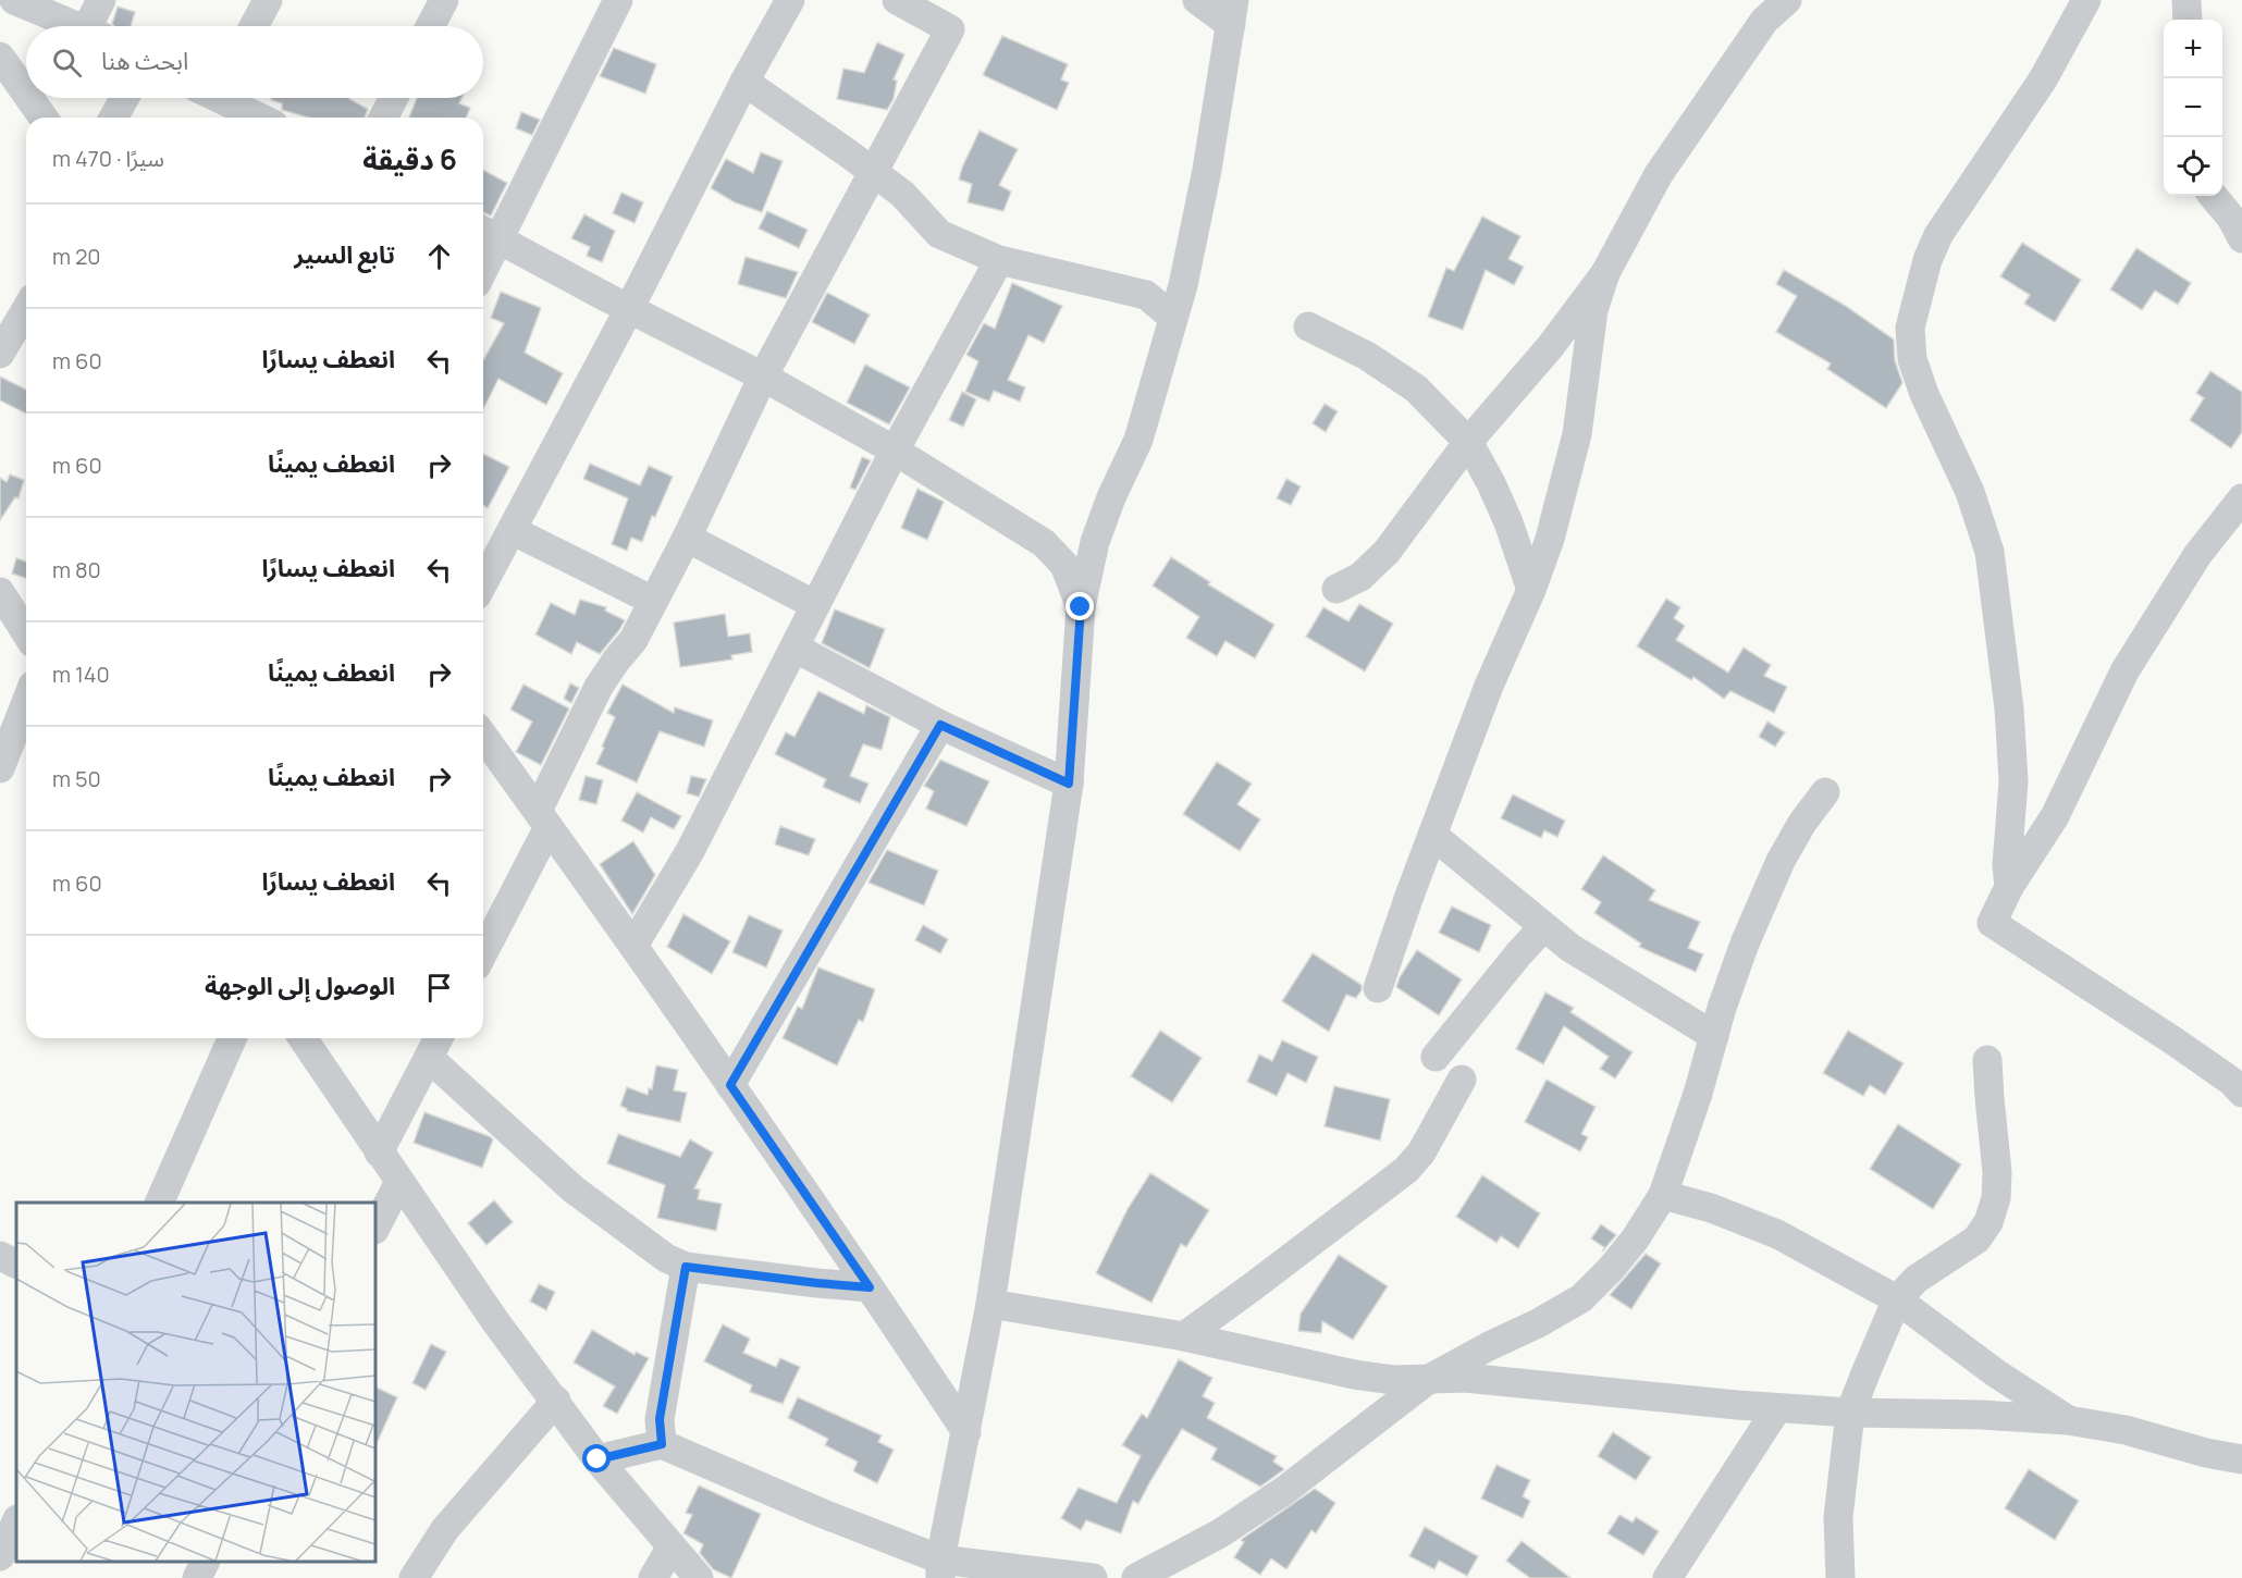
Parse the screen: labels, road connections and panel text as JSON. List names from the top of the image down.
{
  "page": {
    "map_buttons": ["+", "−"],
    "search": "ابحث هنا",
    "heading": ["6 دقيقة", "سيرًا · 470 m"],
    "list": [
      ["تابع السير", "20 m"],
      ["انعطف يسارًا", "60 m"],
      ["انعطف يمينًا", "60 m"],
      ["انعطف يسارًا", "80 m"],
      ["انعطف يمينًا", "140 m"],
      ["انعطف يمينًا", "50 m"],
      ["انعطف يسارًا", "60 m"],
      "الوصول إلى الوجهة"
    ]
  }
}
